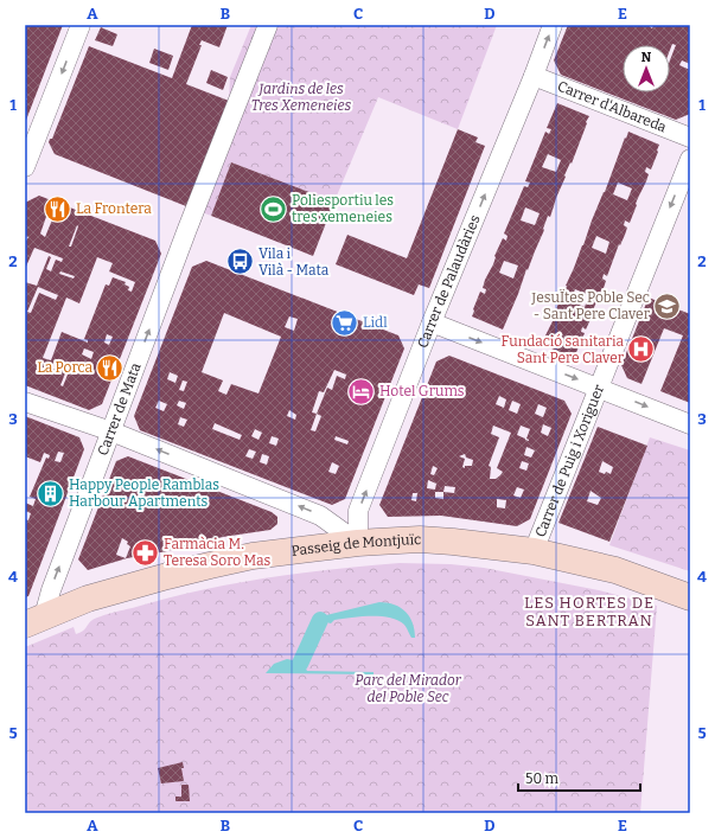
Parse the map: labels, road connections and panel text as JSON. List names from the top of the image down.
{
  "streets": {
    "street": [
      "Carrer d'Albareda",
      "Carrer de Palaudàries",
      "Carrer de Mata",
      "Carrer de Puig i Xoriguer",
      "Passeig de Montjuïc"
    ]
  },
  "crossings": [
    ["Carrer d'Albareda", "Carrer de Palaudàries"],
    ["Carrer de Palaudàries", "Passeig de Montjuïc"],
    ["Carrer de Mata", "Passeig de Montjuïc"],
    ["Carrer de Puig i Xoriguer", "Passeig de Montjuïc"]
  ],
  "one_way": ["Carrer de Palaudàries", "Carrer de Mata", "Carrer de Puig i Xoriguer"],
  "districts": ["LES HORTES DE SANT BERTRAN"],
  "parks": ["Jardins de les Tres Xemeneies", "Parc del Mirador del Poble Sec"],
  "places": {
    "restaurant": ["La Frontera", "La Porca"],
    "sports": ["Poliesportiu les tres xemeneies"],
    "bus stop": ["Vila i Vilà - Mata"],
    "school or university": ["JesuÏtes Poble Sec - Sant Pere Claver"],
    "supermarket": ["Lidl"],
    "hospital": ["Fundació sanitaria Sant Pere Claver"],
    "hotel": ["Hotel Grums"],
    "building": ["Happy People Ramblas Harbour Apartments"],
    "pharmacy": ["Farmàcia M. Teresa Soro Mas"]
  },
  "scale_bar": "50 m",
  "north": "top",
  "grid": {
    "columns": [
      "A",
      "B",
      "C",
      "D",
      "E"
    ],
    "rows": [
      "1",
      "2",
      "3",
      "4",
      "5"
    ]
  }
}
